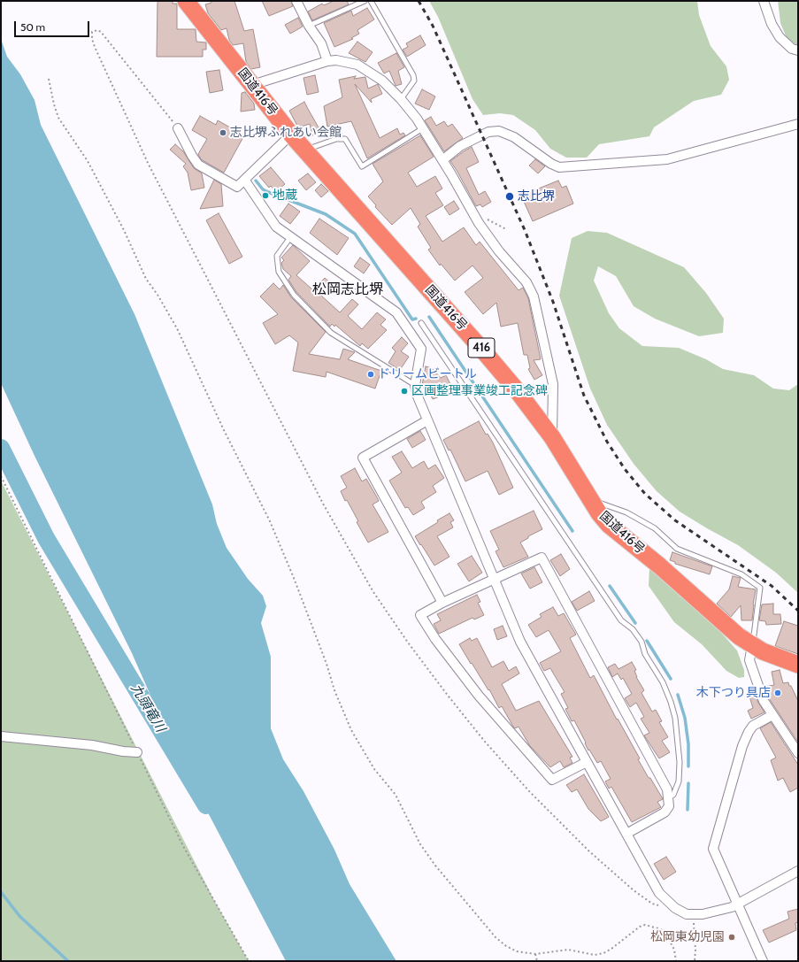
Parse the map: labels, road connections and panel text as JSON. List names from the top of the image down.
{
  "streets": {
    "highway": ["国道416号", "416"]
  },
  "districts": ["松岡志比堺"],
  "water": ["九頭竜川"],
  "places": [
    "志比堺ふれあい会館",
    "地蔵",
    "志比堺",
    "ドリームビートル",
    "区画整理事業竣工記念碑",
    "木下つり具店",
    "松岡東幼児園"
  ],
  "scale_bar": "50 m"
}
